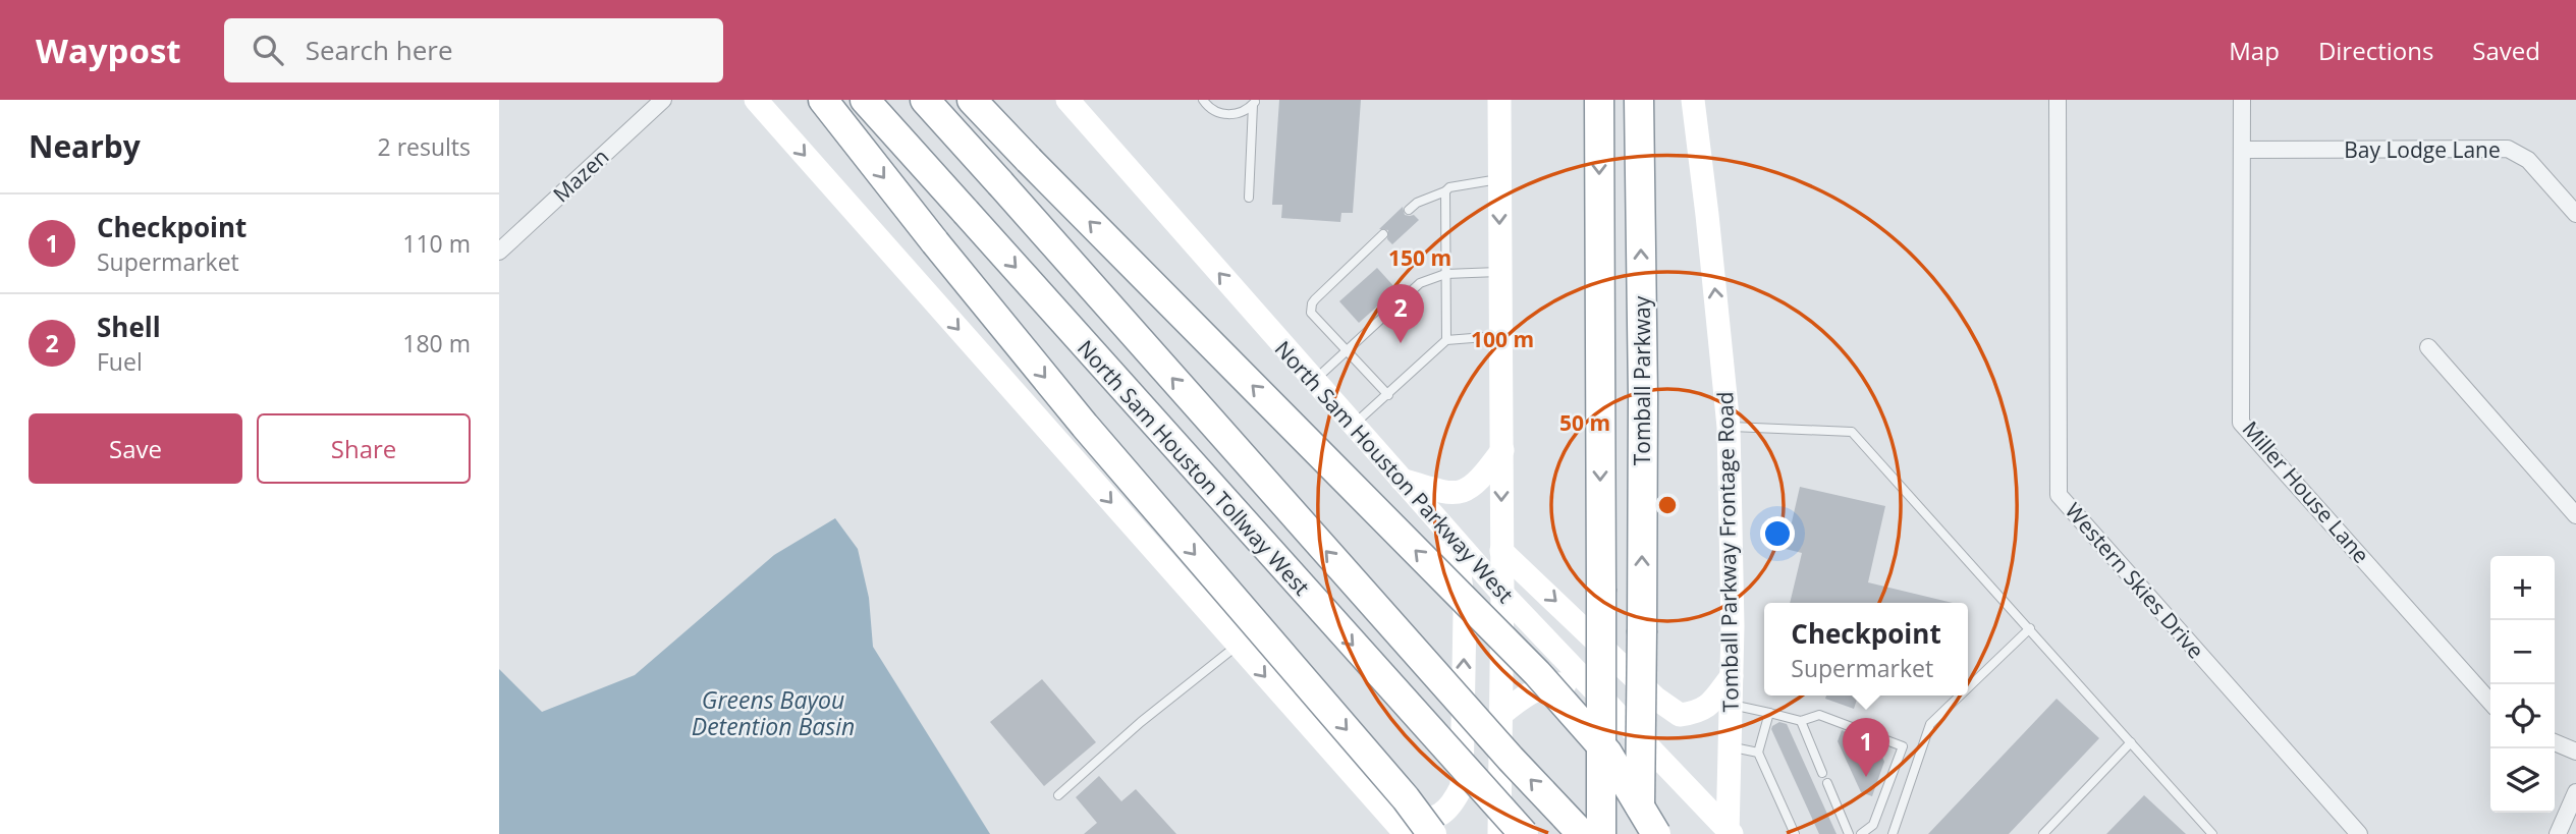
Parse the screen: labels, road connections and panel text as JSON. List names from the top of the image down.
{
  "streets": {
    "highway": ["Tomball Parkway", "North Sam Houston Tollway West"],
    "main road": ["North Sam Houston Parkway West", "Tomball Parkway Frontage Road"],
    "street": [
      "Bay Lodge Lane",
      "Mazen",
      "Miller House Lane",
      "Western Skies Drive"
    ]
  },
  "crossings": [
    ["Bay Lodge Lane", "Miller House Lane"],
    ["North Sam Houston Parkway West", "Tomball Parkway Frontage Road"]
  ],
  "one_way": ["North Sam Houston Parkway West"],
  "water": ["Greens Bayou Detention Basin"],
  "page": {
    "header": "Waypost",
    "search": "Search here",
    "nav": ["Map", "Directions", "Saved"],
    "heading": ["Nearby", "2 results"],
    "list": [
      {
        "mark": "1",
        "name": "Checkpoint",
        "note": "Supermarket",
        "value": "110 m"
      },
      {
        "mark": "2",
        "name": "Shell",
        "note": "Fuel",
        "value": "180 m"
      }
    ],
    "pins": ["2", "1"],
    "buttons": ["Save", "Share"],
    "map_buttons": ["+", "−"],
    "popup": ["Checkpoint", "Supermarket"]
  },
  "rings": ["150 m", "100 m", "50 m"]
}
